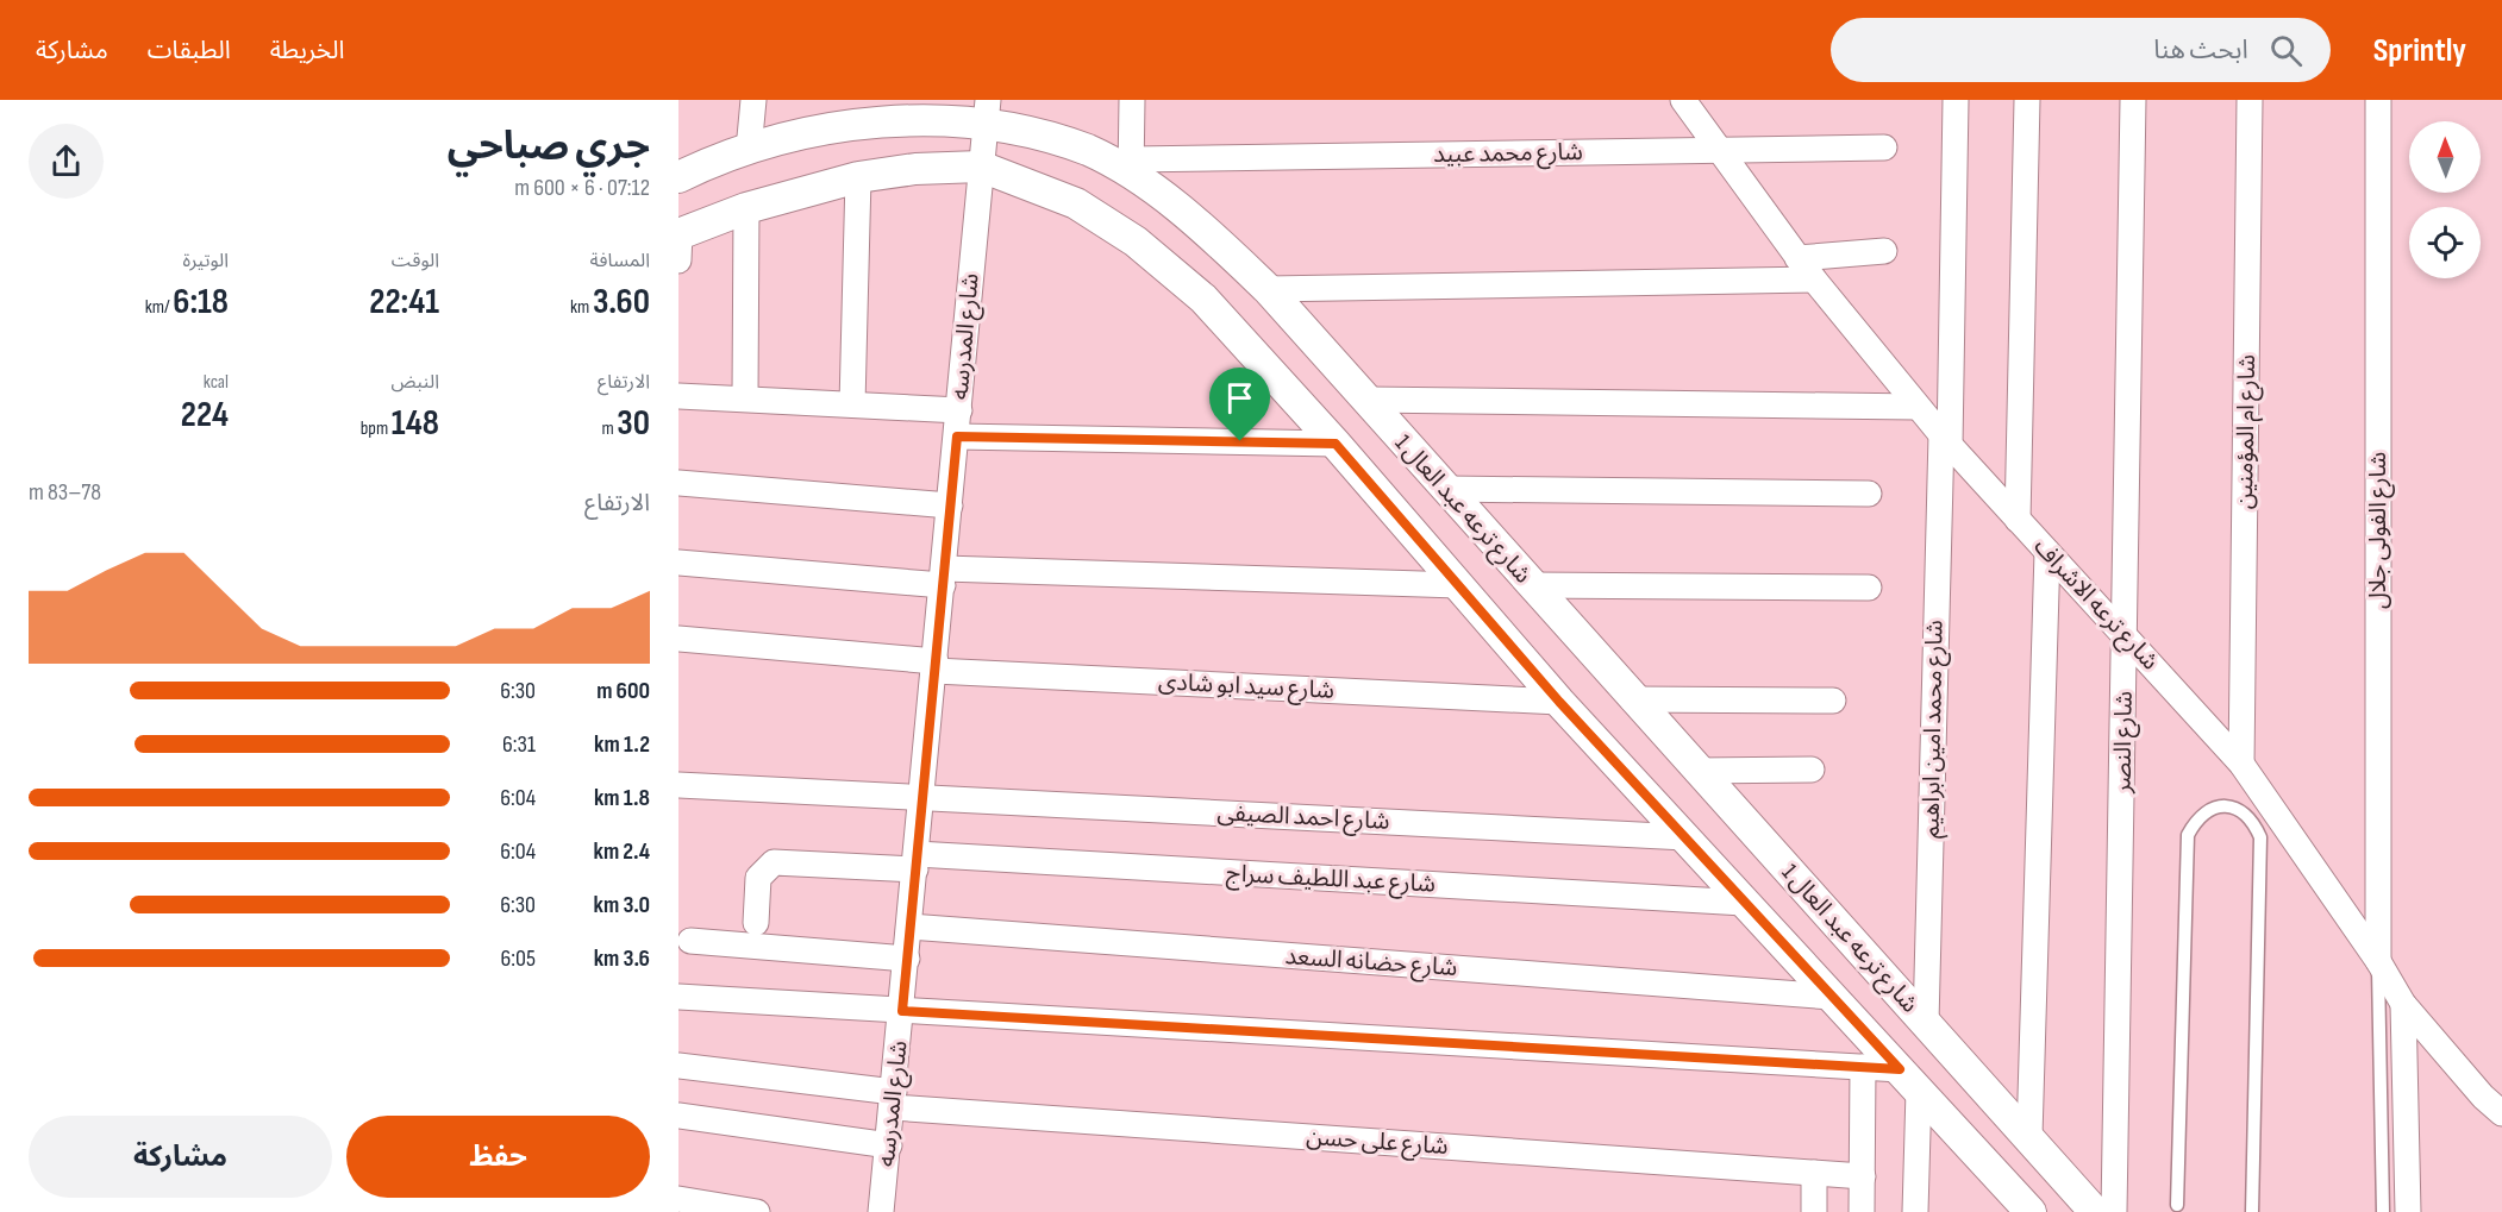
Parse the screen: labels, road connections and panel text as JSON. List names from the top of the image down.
{
  "streets": {
    "street": [
      "شارع محمد عبيد",
      "شارع المدرسه",
      "شارع ام المؤمنين",
      "شارع ترعه عبد العال 1",
      "شارع الفولى جلال",
      "شارع ترعه الاشراف",
      "شارع سيد ابو شادى",
      "شارع محمد امين ابراهيم",
      "شارع النصر",
      "شارع احمد الصيفى",
      "شارع عبد اللطيف سراج",
      "شارع حضانه السعد",
      "شارع على حسن"
    ]
  },
  "crossings": [
    ["شارع محمد عبيد", "شارع ترعه عبد العال 1"],
    ["شارع محمد عبيد", "شارع ترعه الاشراف"],
    ["شارع المدرسه", "شارع ترعه عبد العال 1"],
    ["شارع المدرسه", "شارع سيد ابو شادى"],
    ["شارع المدرسه", "شارع احمد الصيفى"],
    ["شارع المدرسه", "شارع عبد اللطيف سراج"],
    ["شارع المدرسه", "شارع حضانه السعد"],
    ["شارع المدرسه", "شارع على حسن"],
    ["شارع ام المؤمنين", "شارع ترعه الاشراف"],
    ["شارع ترعه عبد العال 1", "شارع محمد امين ابراهيم"],
    ["شارع الفولى جلال", "شارع ترعه الاشراف"],
    ["شارع ترعه الاشراف", "شارع محمد امين ابراهيم"],
    ["شارع ترعه الاشراف", "شارع النصر"]
  ],
  "north": "top",
  "page": {
    "header": "Sprintly",
    "search": "ابحث هنا",
    "nav": ["الخريطة", "الطبقات", "مشاركة"],
    "heading": ["جري صباحي", "07:12 · 6 × 600 m"],
    "stats": [
      ["المسافة", "3.60 km"],
      ["الوقت", "22:41"],
      ["الوتيرة", "6:18 /km"],
      ["الارتفاع", "30 m"],
      ["النبض", "148 bpm"],
      ["kcal", "224"]
    ],
    "chart": ["الارتفاع", "78–83 m"],
    "list": [
      {
        "name": "600 m",
        "note": "6:30"
      },
      {
        "name": "1.2 km",
        "note": "6:31"
      },
      {
        "name": "1.8 km",
        "note": "6:04"
      },
      {
        "name": "2.4 km",
        "note": "6:04"
      },
      {
        "name": "3.0 km",
        "note": "6:30"
      },
      {
        "name": "3.6 km",
        "note": "6:05"
      }
    ],
    "buttons": ["حفظ", "مشاركة"]
  }
}
